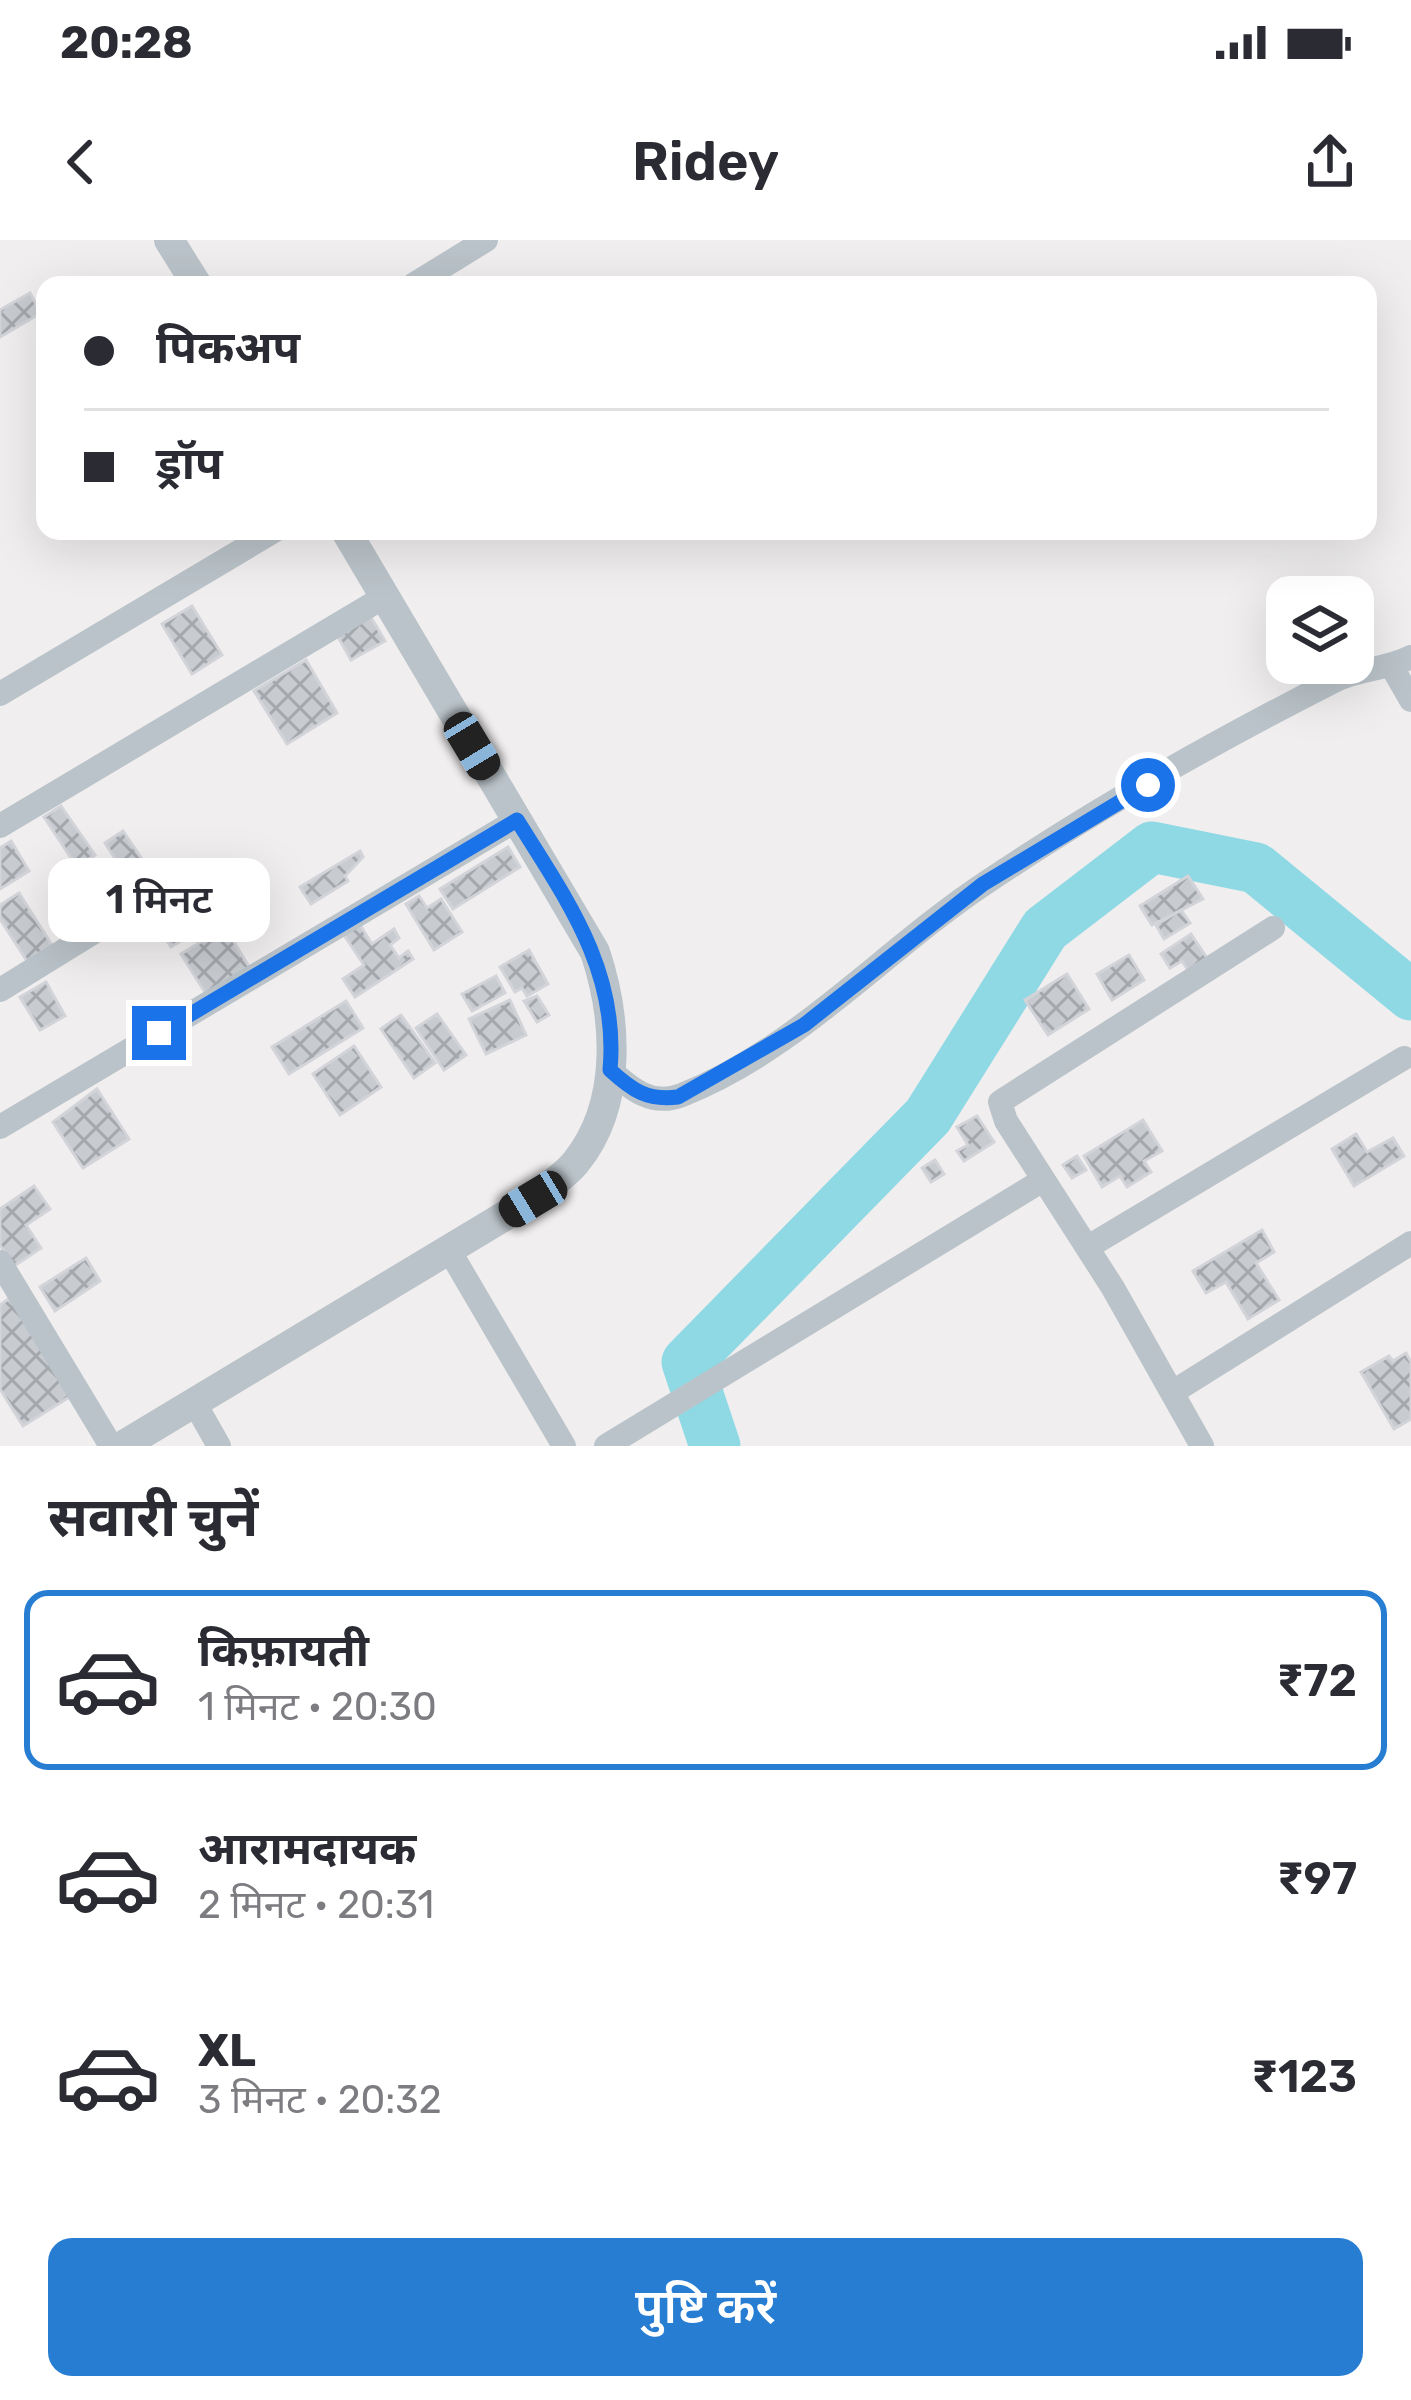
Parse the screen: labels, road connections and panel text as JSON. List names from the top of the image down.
{
  "page": {
    "status": "20:28",
    "header": "Ridey",
    "banner": ["पिकअप", "ड्रॉप"],
    "bubble": "1 मिनट",
    "heading": "सवारी चुनें",
    "list": [
      {
        "name": "किफ़ायती",
        "note": "1 मिनट · 20:30",
        "value": "₹72"
      },
      {
        "name": "आरामदायक",
        "note": "2 मिनट · 20:31",
        "value": "₹97"
      },
      {
        "name": "XL",
        "note": "3 मिनट · 20:32",
        "value": "₹123"
      }
    ],
    "buttons": "पुष्टि करें"
  }
}
